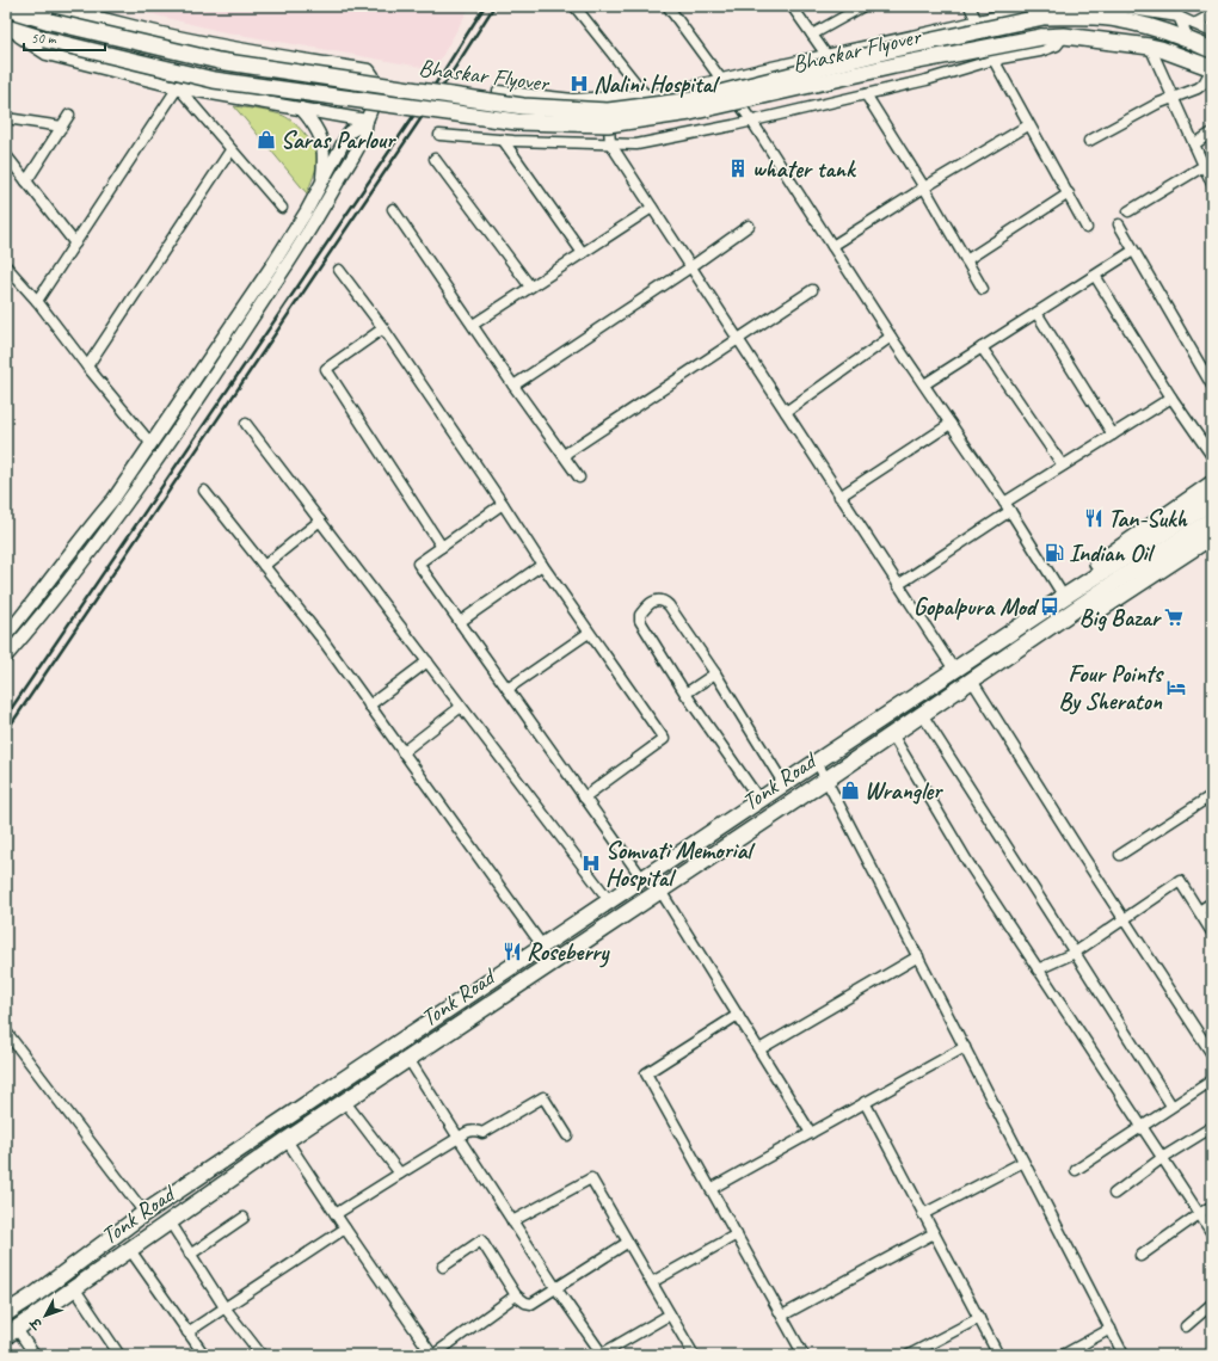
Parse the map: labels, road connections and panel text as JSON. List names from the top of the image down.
{
  "streets": {
    "main road": ["Bhaskar Flyover", "Tonk Road"]
  },
  "places": {
    "hospital": ["Nalini Hospital", "Somvati Memorial Hospital"],
    "shop": ["Saras Parlour", "Wrangler"],
    "building": ["whater tank"],
    "restaurant": ["Tan-Sukh", "Roseberry"],
    "fuel station": ["Indian Oil"],
    "bus stop": ["Gopalpura Mod"],
    "supermarket": ["Big Bazar"],
    "hotel": ["Four Points By Sheraton"]
  },
  "scale_bar": "50 m",
  "north": "bottom left"
}
